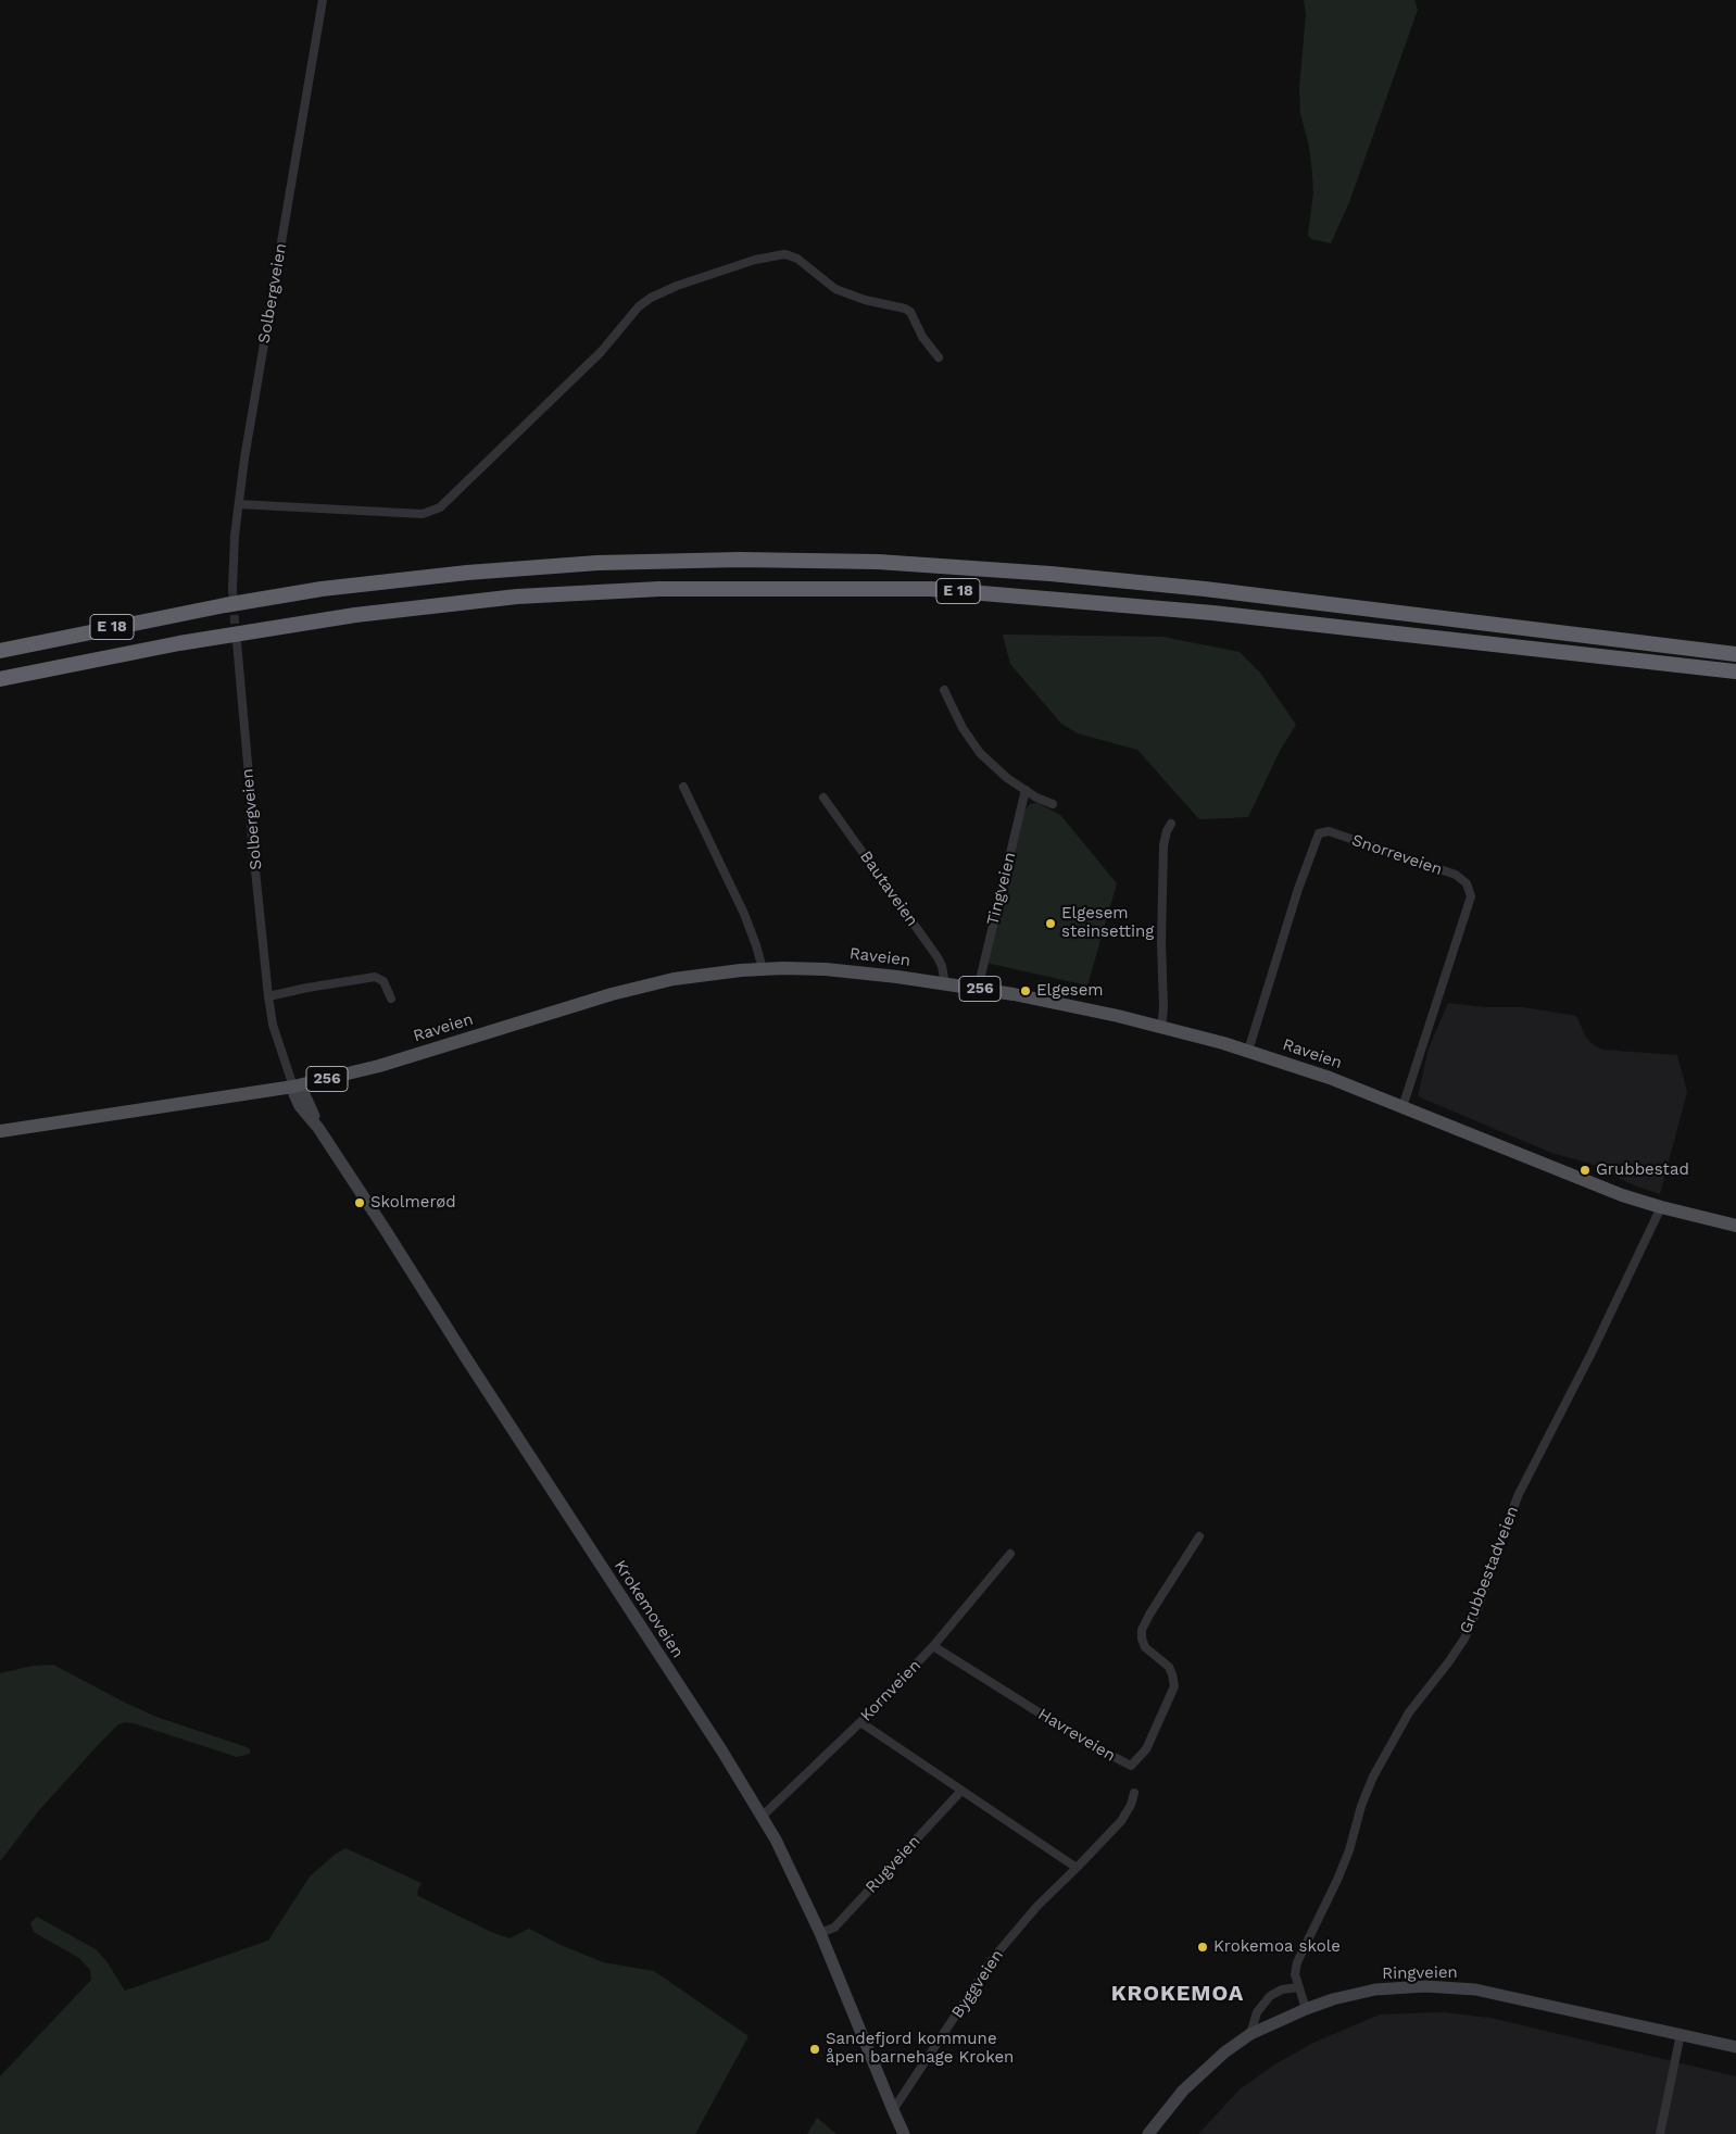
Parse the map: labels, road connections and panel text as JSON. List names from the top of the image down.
{
  "streets": {
    "highway": ["E 18"],
    "main road": [
      "Raveien",
      "256",
      "Krokemoveien",
      "Ringveien"
    ],
    "street": [
      "Solbergveien",
      "Snorreveien",
      "Bautaveien",
      "Tingveien",
      "Grubbestadveien",
      "Kornveien",
      "Havreveien",
      "Rugveien",
      "Byggveien"
    ]
  },
  "crossings": [
    ["Solbergveien", "Raveien"],
    ["Solbergveien", "Krokemoveien"],
    ["Snorreveien", "Raveien"],
    ["Bautaveien", "Raveien"],
    ["Tingveien", "Raveien"],
    ["Raveien", "Grubbestadveien"],
    ["Raveien", "Krokemoveien"],
    ["Grubbestadveien", "Ringveien"],
    ["Krokemoveien", "Kornveien"],
    ["Krokemoveien", "Rugveien"],
    ["Krokemoveien", "Byggveien"],
    ["Kornveien", "Havreveien"]
  ],
  "districts": ["KROKEMOA"],
  "places": [
    "Elgesem steinsetting",
    "Elgesem",
    "Grubbestad",
    "Skolmerød",
    "Krokemoa skole",
    "Sandefjord kommune åpen barnehage Kroken"
  ]
}
